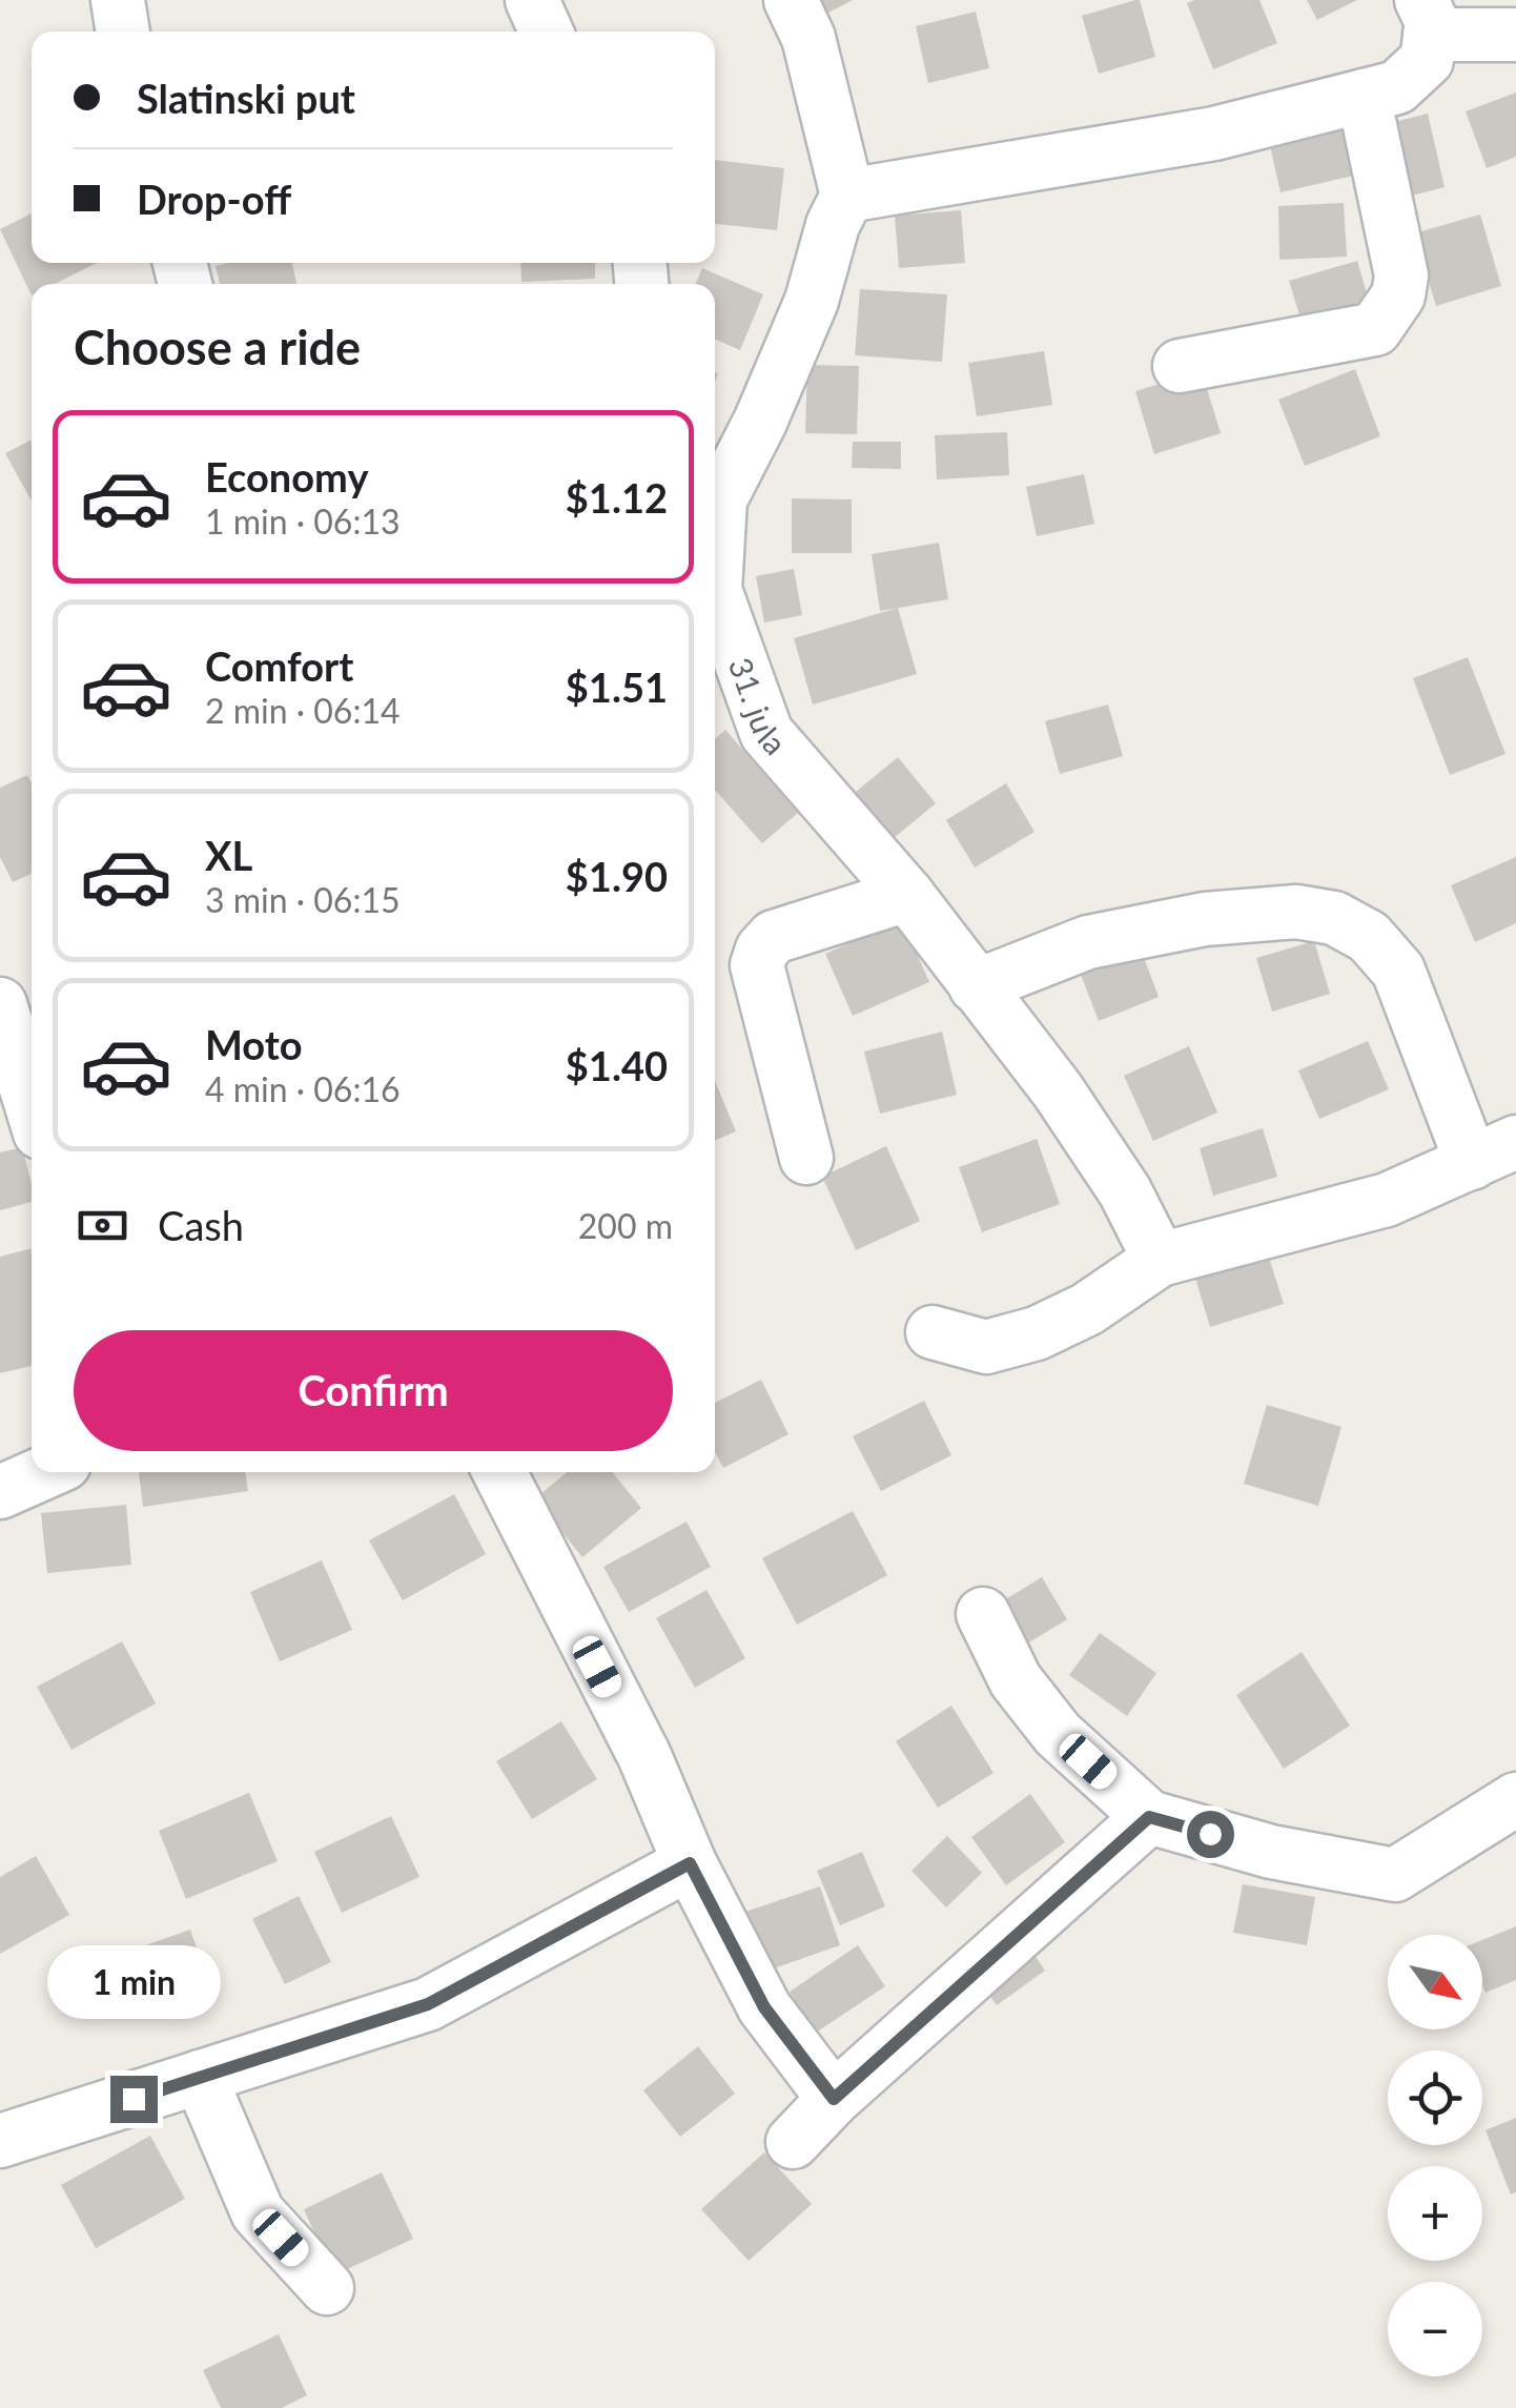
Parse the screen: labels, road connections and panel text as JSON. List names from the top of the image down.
{
  "streets": {
    "street": ["31. jula"]
  },
  "north": "bottom right",
  "page": {
    "banner": ["Slatinski put", "Drop-off"],
    "heading": "Choose a ride",
    "list": [
      {
        "name": "Economy",
        "note": "1 min · 06:13",
        "value": "$1.12"
      },
      {
        "name": "Comfort",
        "note": "2 min · 06:14",
        "value": "$1.51"
      },
      {
        "name": "XL",
        "note": "3 min · 06:15",
        "value": "$1.90"
      },
      {
        "name": "Moto",
        "note": "4 min · 06:16",
        "value": "$1.40"
      }
    ],
    "pay": ["Cash", "200 m"],
    "buttons": "Confirm",
    "map_buttons": ["+", "−"],
    "bubble": "1 min"
  }
}
